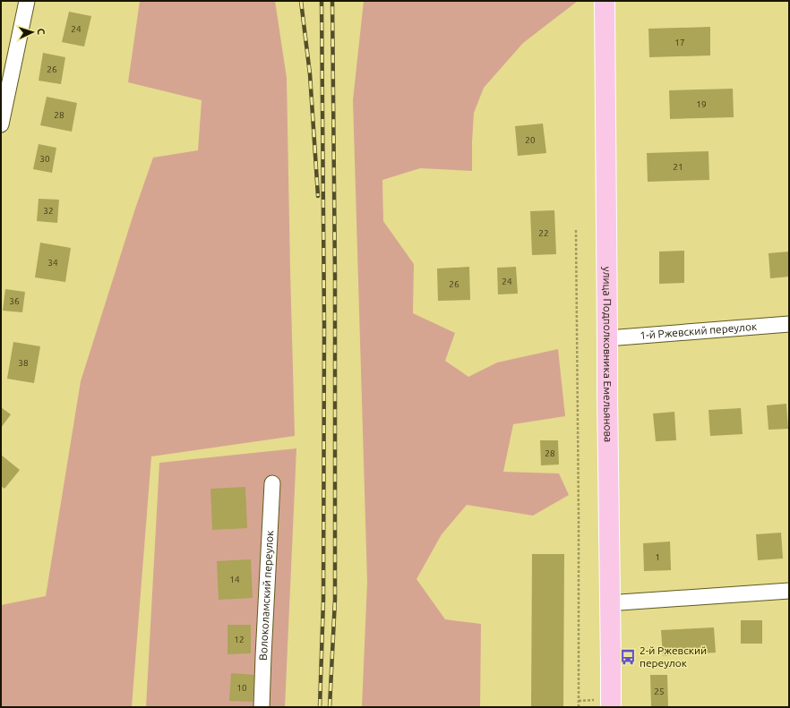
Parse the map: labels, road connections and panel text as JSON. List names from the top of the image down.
{
  "streets": {
    "main road": ["улица Подполковника Емельянова"],
    "street": ["1-й Ржевский переулок", "Волоколамский переулок"]
  },
  "crossings": [
    ["1-й Ржевский переулок", "улица Подполковника Емельянова"]
  ],
  "places": {
    "bus stop": ["2-й Ржевский переулок"]
  },
  "house_numbers": [
    "24",
    "17",
    "26",
    "19",
    "28",
    "20",
    "30",
    "21",
    "32",
    "22",
    "34",
    "24",
    "26",
    "36",
    "38",
    "28",
    "1",
    "14",
    "12",
    "10",
    "25"
  ],
  "north": "right"
}
